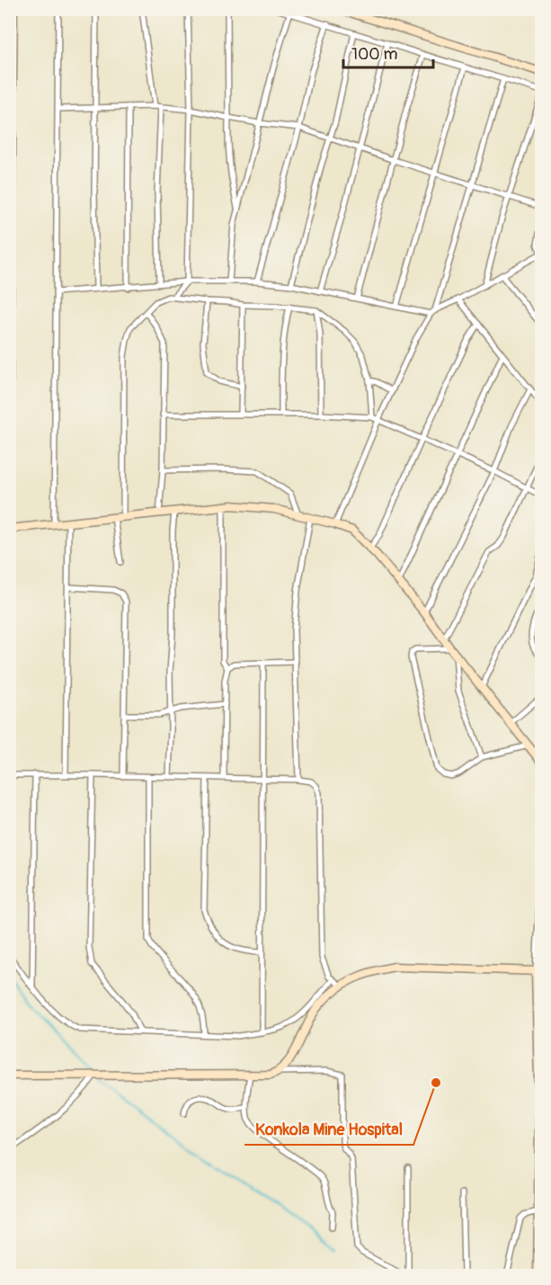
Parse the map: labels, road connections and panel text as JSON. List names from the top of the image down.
{
  "places": ["Konkola Mine Hospital"],
  "scale_bar": "100 m"
}
